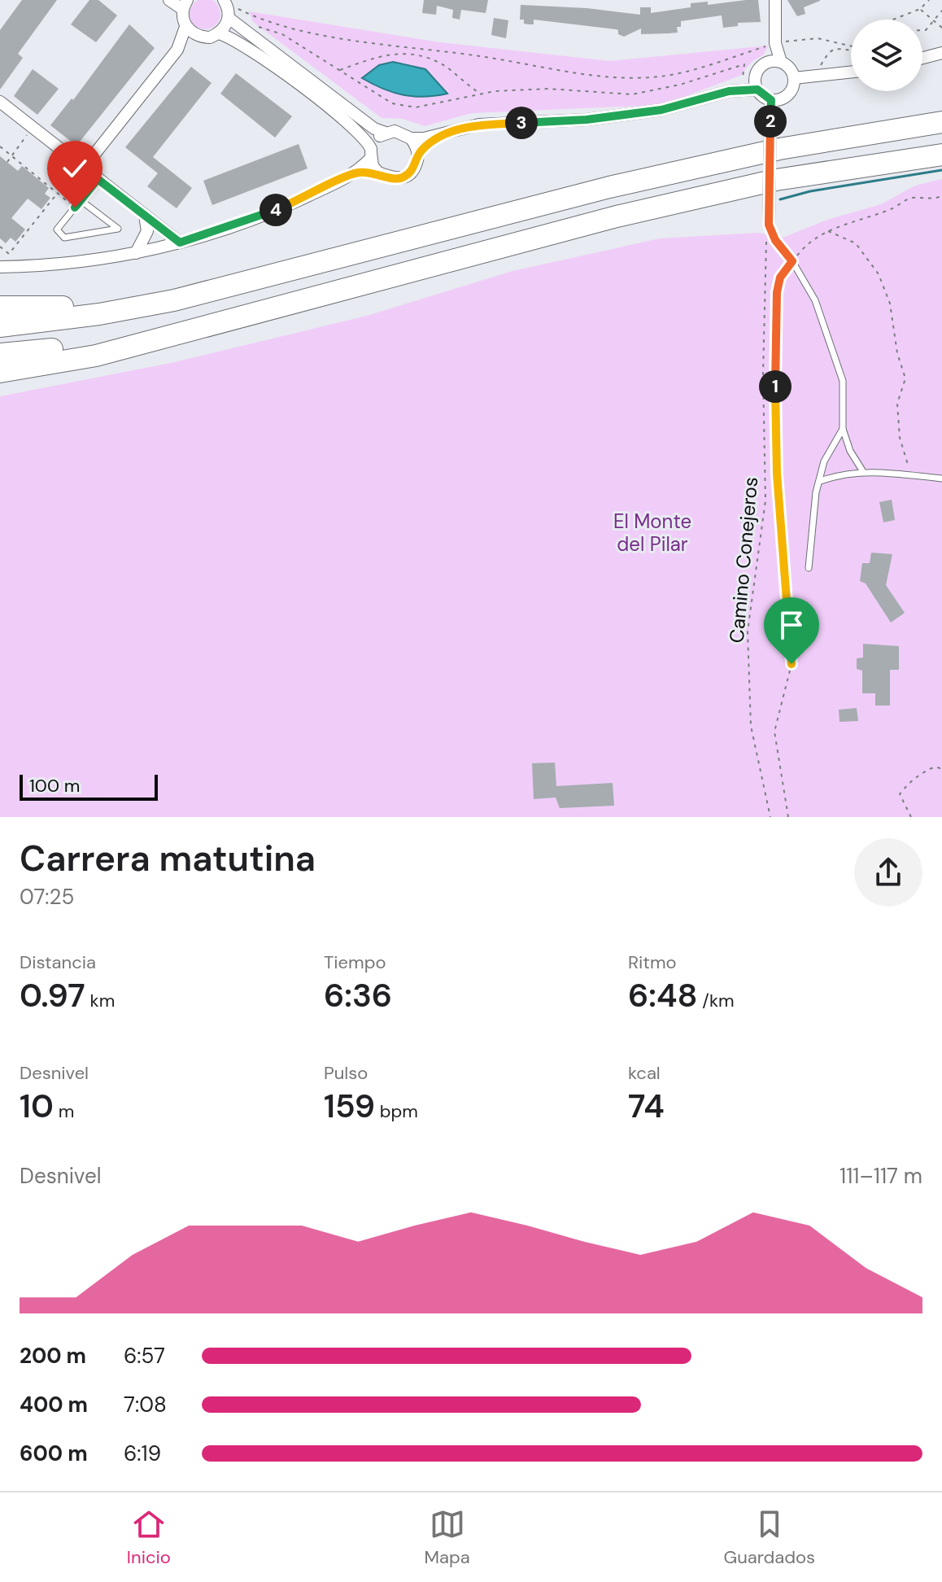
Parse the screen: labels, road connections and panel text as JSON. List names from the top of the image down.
{
  "streets": {
    "path": ["Camino Conejeros"]
  },
  "parks": ["El Monte del Pilar"],
  "scale_bar": "100 m",
  "page": {
    "pins": [
      "2",
      "3",
      "4",
      "1"
    ],
    "scale": "100 m",
    "heading": ["Carrera matutina", "07:25"],
    "stats": [
      ["Distancia", "0.97 km"],
      ["Tiempo", "6:36"],
      ["Ritmo", "6:48 /km"],
      ["Desnivel", "10 m"],
      ["Pulso", "159 bpm"],
      ["kcal", "74"]
    ],
    "chart": ["Desnivel", "111–117 m"],
    "list": [
      {
        "name": "200 m",
        "note": "6:57"
      },
      {
        "name": "400 m",
        "note": "7:08"
      },
      {
        "name": "600 m",
        "note": "6:19"
      }
    ],
    "tabs": ["Inicio", "Mapa", "Guardados"]
  }
}
